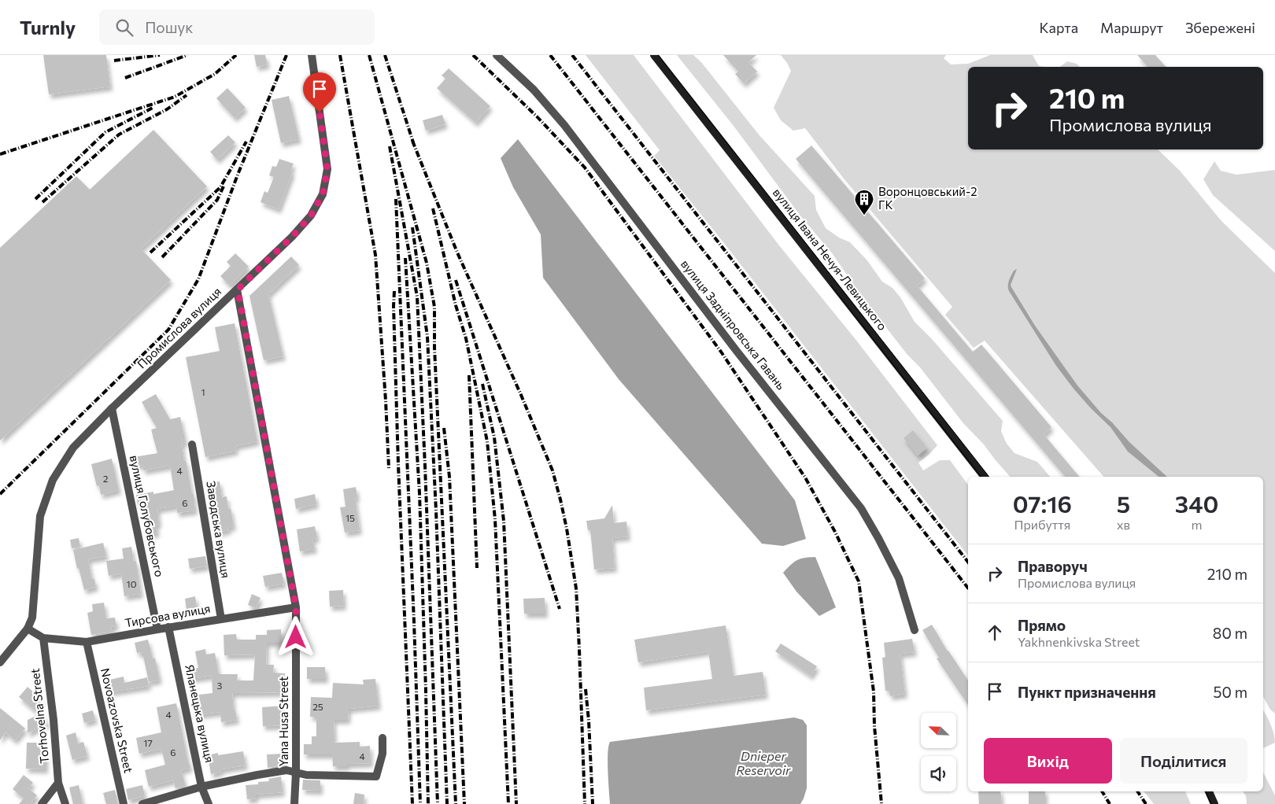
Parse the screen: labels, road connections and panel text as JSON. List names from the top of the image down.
{
  "streets": {
    "main road": ["вулиця Івана Нечуя-Левицького"],
    "street": [
      "вулиця Задніпровська Гавань",
      "Промислова вулиця",
      "вулиця Голубовського",
      "Заводська вулиця",
      "Тирсова вулиця",
      "Яланецька вулиця",
      "Torhovelna Street",
      "Novoazovska Street",
      "Yana Husa Street"
    ]
  },
  "crossings": [
    ["Промислова вулиця", "вулиця Голубовського"],
    ["Промислова вулиця", "Yana Husa Street"],
    ["вулиця Голубовського", "Тирсова вулиця"],
    ["Заводська вулиця", "Тирсова вулиця"],
    ["Тирсова вулиця", "Яланецька вулиця"],
    ["Тирсова вулиця", "Torhovelna Street"],
    ["Тирсова вулиця", "Novoazovska Street"],
    ["Тирсова вулиця", "Yana Husa Street"]
  ],
  "water": ["Dnieper Reservoir"],
  "places": {
    "building": ["Воронцовський-2 ГК"]
  },
  "house_numbers": [
    "1",
    "4",
    "2",
    "6",
    "15",
    "10",
    "3",
    "25",
    "4",
    "17",
    "6",
    "4"
  ],
  "north": "top left",
  "page": {
    "header": "Turnly",
    "search": "Пошук",
    "nav": ["Карта", "Маршрут", "Збережені"],
    "turn": ["210 m", "Промислова вулиця"],
    "eta": [
      "07:16",
      "Прибуття",
      "5",
      "хв",
      "340",
      "m"
    ],
    "list": [
      {
        "name": "Праворуч",
        "note": "Промислова вулиця",
        "value": "210 m"
      },
      {
        "name": "Прямо",
        "note": "Yakhnenkivska Street",
        "value": "80 m"
      },
      {
        "name": "Пункт призначення",
        "value": "50 m"
      }
    ],
    "buttons": ["Вихід", "Поділитися"]
  }
}
